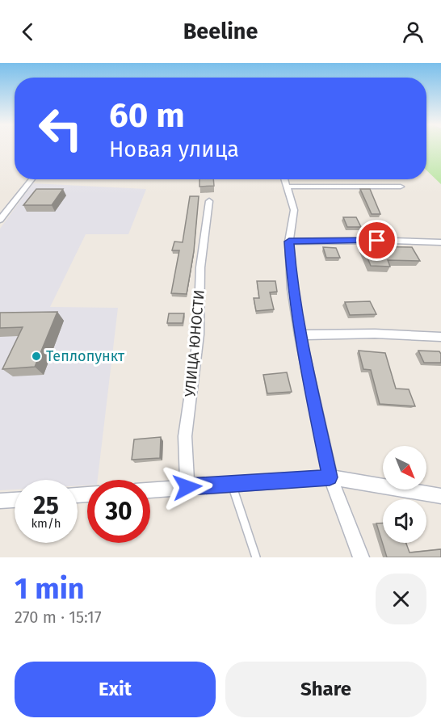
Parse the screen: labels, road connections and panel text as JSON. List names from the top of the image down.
{
  "streets": {
    "street": ["УЛИЦА ЮНОСТИ"]
  },
  "places": ["Теплопункт"],
  "north": "bottom right",
  "page": {
    "header": "Beeline",
    "turn": ["60 m", "Новая улица"],
    "speed": "25 km/h",
    "limit": "30",
    "heading": ["1 min", "270 m · 15:17"],
    "buttons": ["Exit", "Share"]
  }
}
